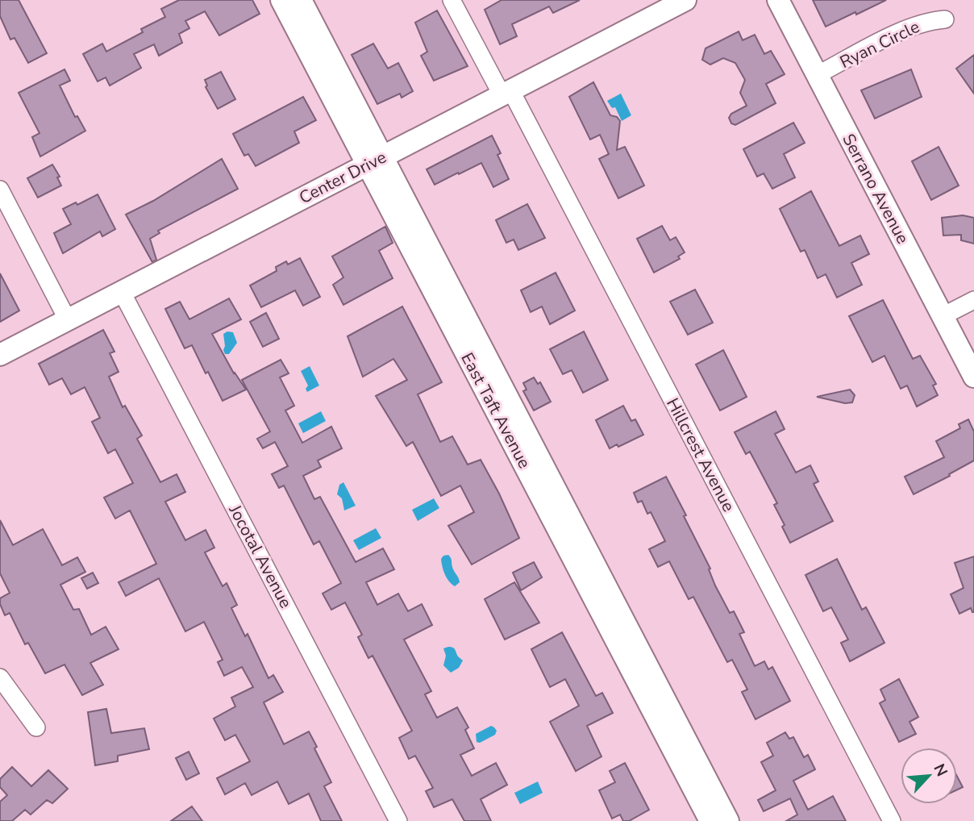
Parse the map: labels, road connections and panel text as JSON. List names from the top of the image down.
{
  "streets": {
    "street": [
      "Ryan Circle",
      "Center Drive",
      "Serrano Avenue",
      "East Taft Avenue",
      "Hillcrest Avenue",
      "Jocotal Avenue"
    ]
  },
  "crossings": [
    ["Ryan Circle", "Serrano Avenue"],
    ["Center Drive", "East Taft Avenue"],
    ["Center Drive", "Hillcrest Avenue"],
    ["Center Drive", "Jocotal Avenue"]
  ],
  "north": "top right"
}
